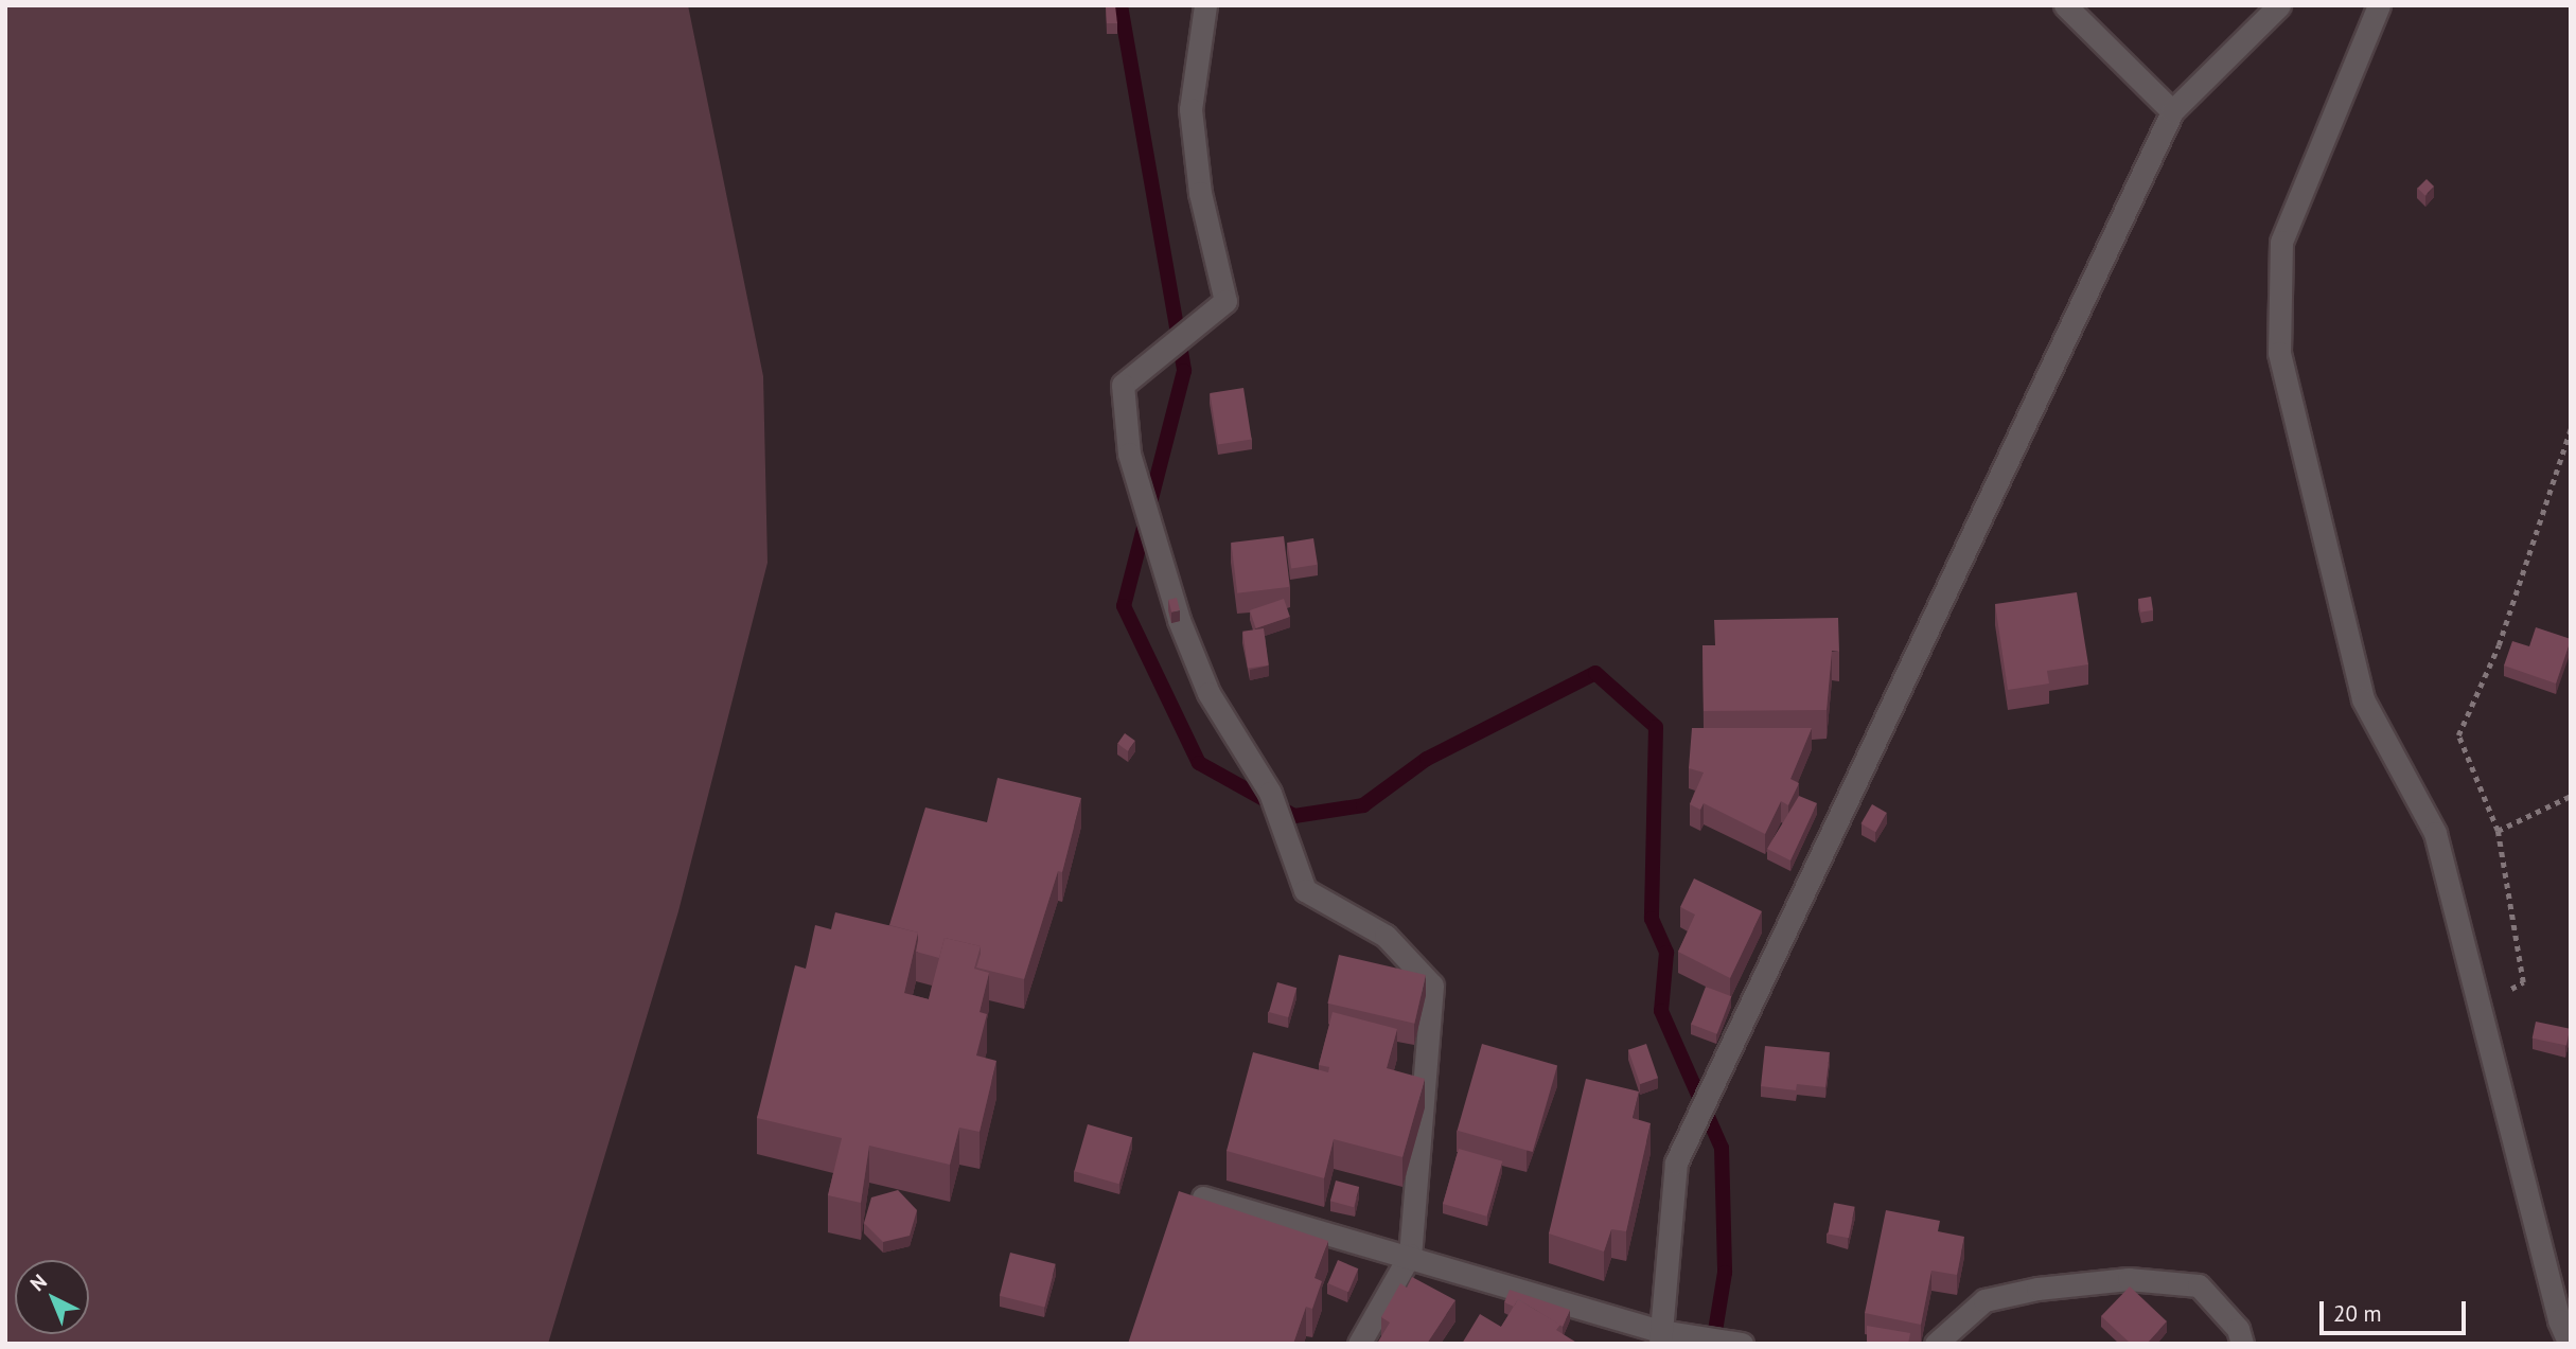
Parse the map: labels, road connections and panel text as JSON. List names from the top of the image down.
{
  "scale_bar": "20 m",
  "north": "top left"
}
